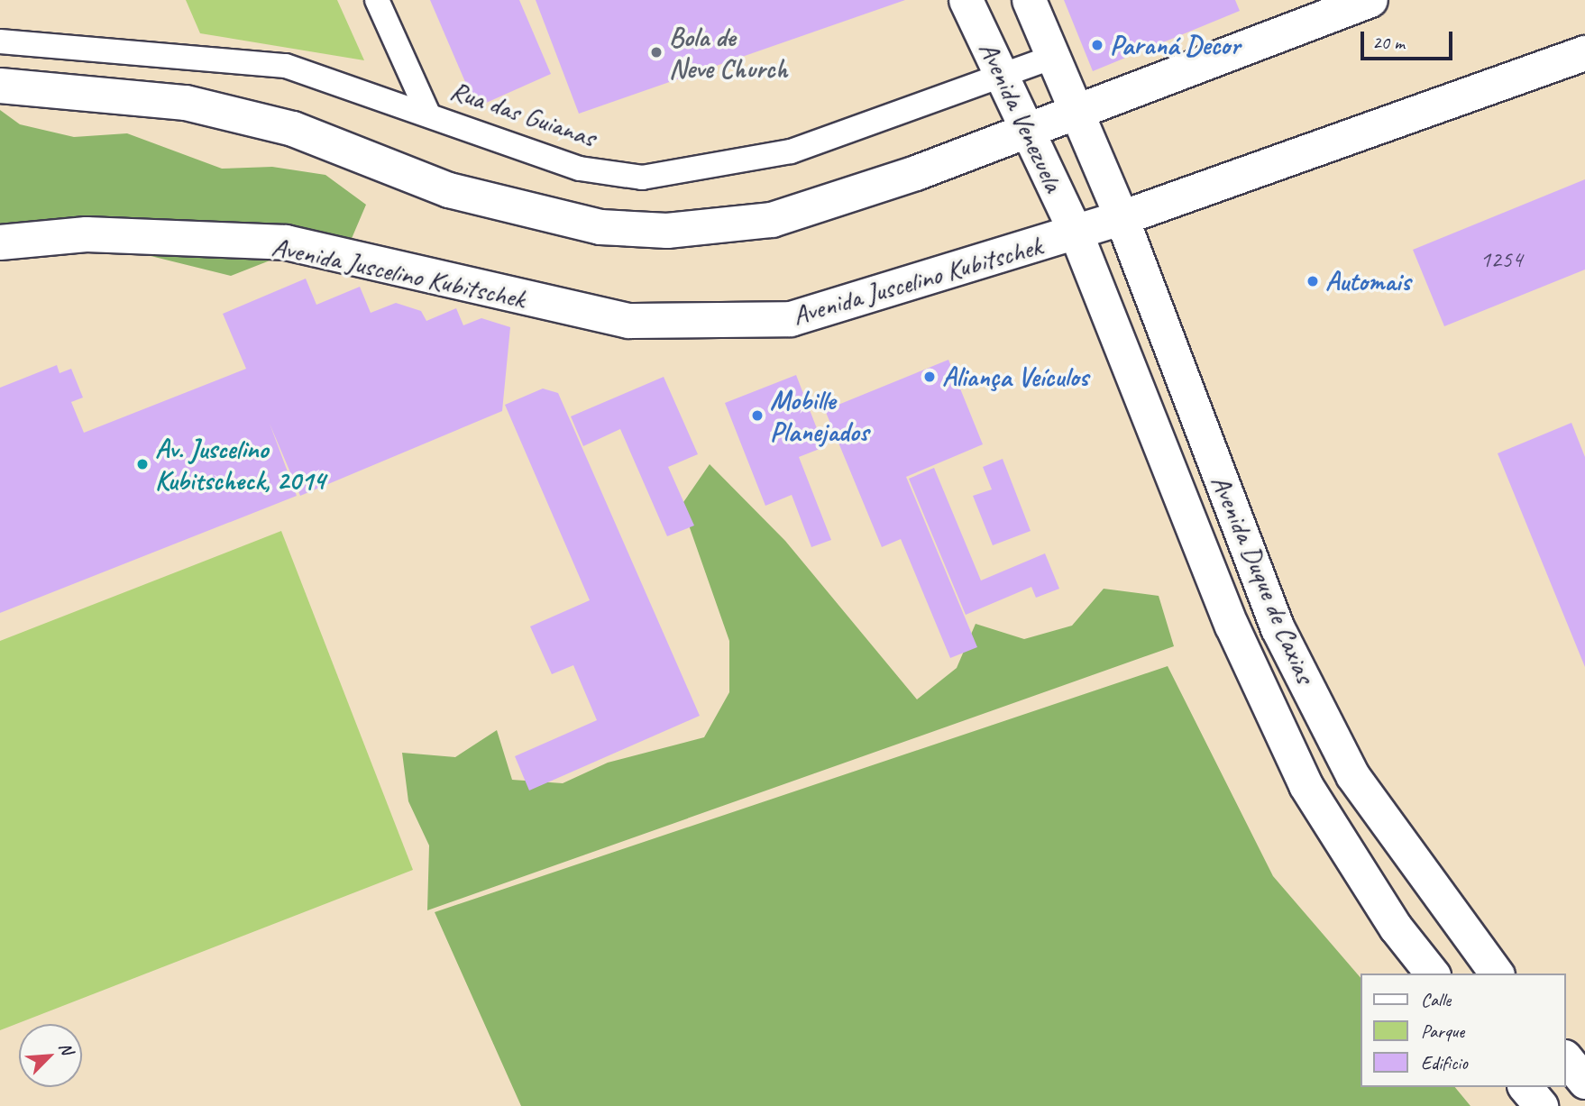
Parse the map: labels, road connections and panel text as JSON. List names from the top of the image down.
{
  "streets": {
    "main road": ["Avenida Venezuela", "Avenida Juscelino Kubitschek", "Avenida Duque de Caxias"],
    "street": ["Rua das Guianas"]
  },
  "crossings": [
    ["Rua das Guianas", "Avenida Venezuela"],
    ["Avenida Venezuela", "Avenida Juscelino Kubitschek"],
    ["Avenida Venezuela", "Avenida Duque de Caxias"],
    ["Avenida Juscelino Kubitschek", "Avenida Duque de Caxias"]
  ],
  "places": [
    "Paraná Decor",
    "Bola de Neve Church",
    "Automais",
    "Aliança Veículos",
    "Mobille Planejados",
    "Av. Juscelino Kubitscheck, 2014"
  ],
  "house_numbers": ["1254"],
  "legend": ["Calle", "Parque", "Edificio"],
  "scale_bar": "20 m",
  "north": "top right"
}
